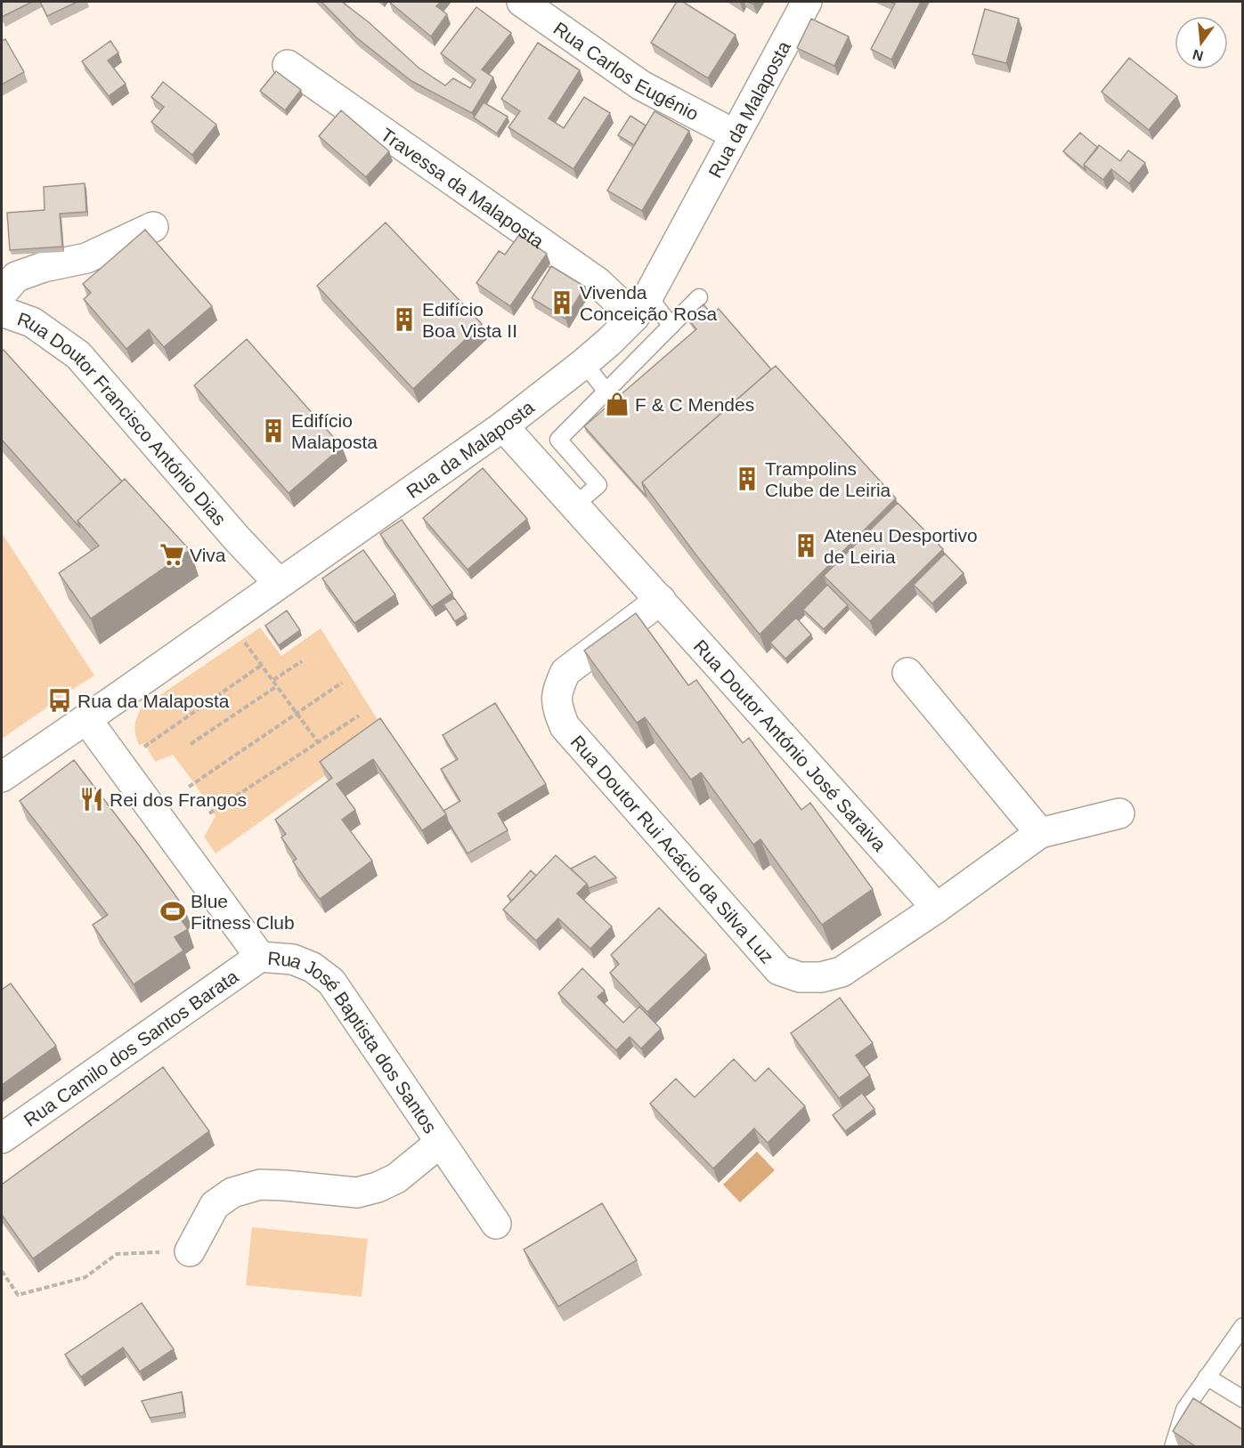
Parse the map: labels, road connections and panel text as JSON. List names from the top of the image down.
{
  "streets": {
    "street": [
      "Rua Carlos Eugénio",
      "Rua da Malaposta",
      "Travessa da Malaposta",
      "Rua Doutor Francisco António Dias",
      "Rua Doutor António José Saraiva",
      "Rua Doutor Rui Acácio da Silva Luz",
      "Rua José Baptista dos Santos",
      "Rua Camilo dos Santos Barata"
    ]
  },
  "crossings": [
    ["Rua Carlos Eugénio", "Rua da Malaposta"],
    ["Rua da Malaposta", "Travessa da Malaposta"],
    ["Rua da Malaposta", "Rua Doutor Francisco António Dias"],
    ["Rua da Malaposta", "Rua Doutor António José Saraiva"],
    ["Rua da Malaposta", "Rua José Baptista dos Santos"],
    ["Rua Doutor António José Saraiva", "Rua Doutor Rui Acácio da Silva Luz"],
    ["Rua José Baptista dos Santos", "Rua Camilo dos Santos Barata"]
  ],
  "places": {
    "building": [
      "Vivenda Conceição Rosa",
      "Edifício Boa Vista II",
      "Edifício Malaposta",
      "Trampolins Clube de Leiria",
      "Ateneu Desportivo de Leiria"
    ],
    "shop": ["F & C Mendes"],
    "supermarket": ["Viva"],
    "bus stop": ["Rua da Malaposta"],
    "restaurant": ["Rei dos Frangos"],
    "sports": ["Blue Fitness Club"]
  },
  "north": "bottom"
}
